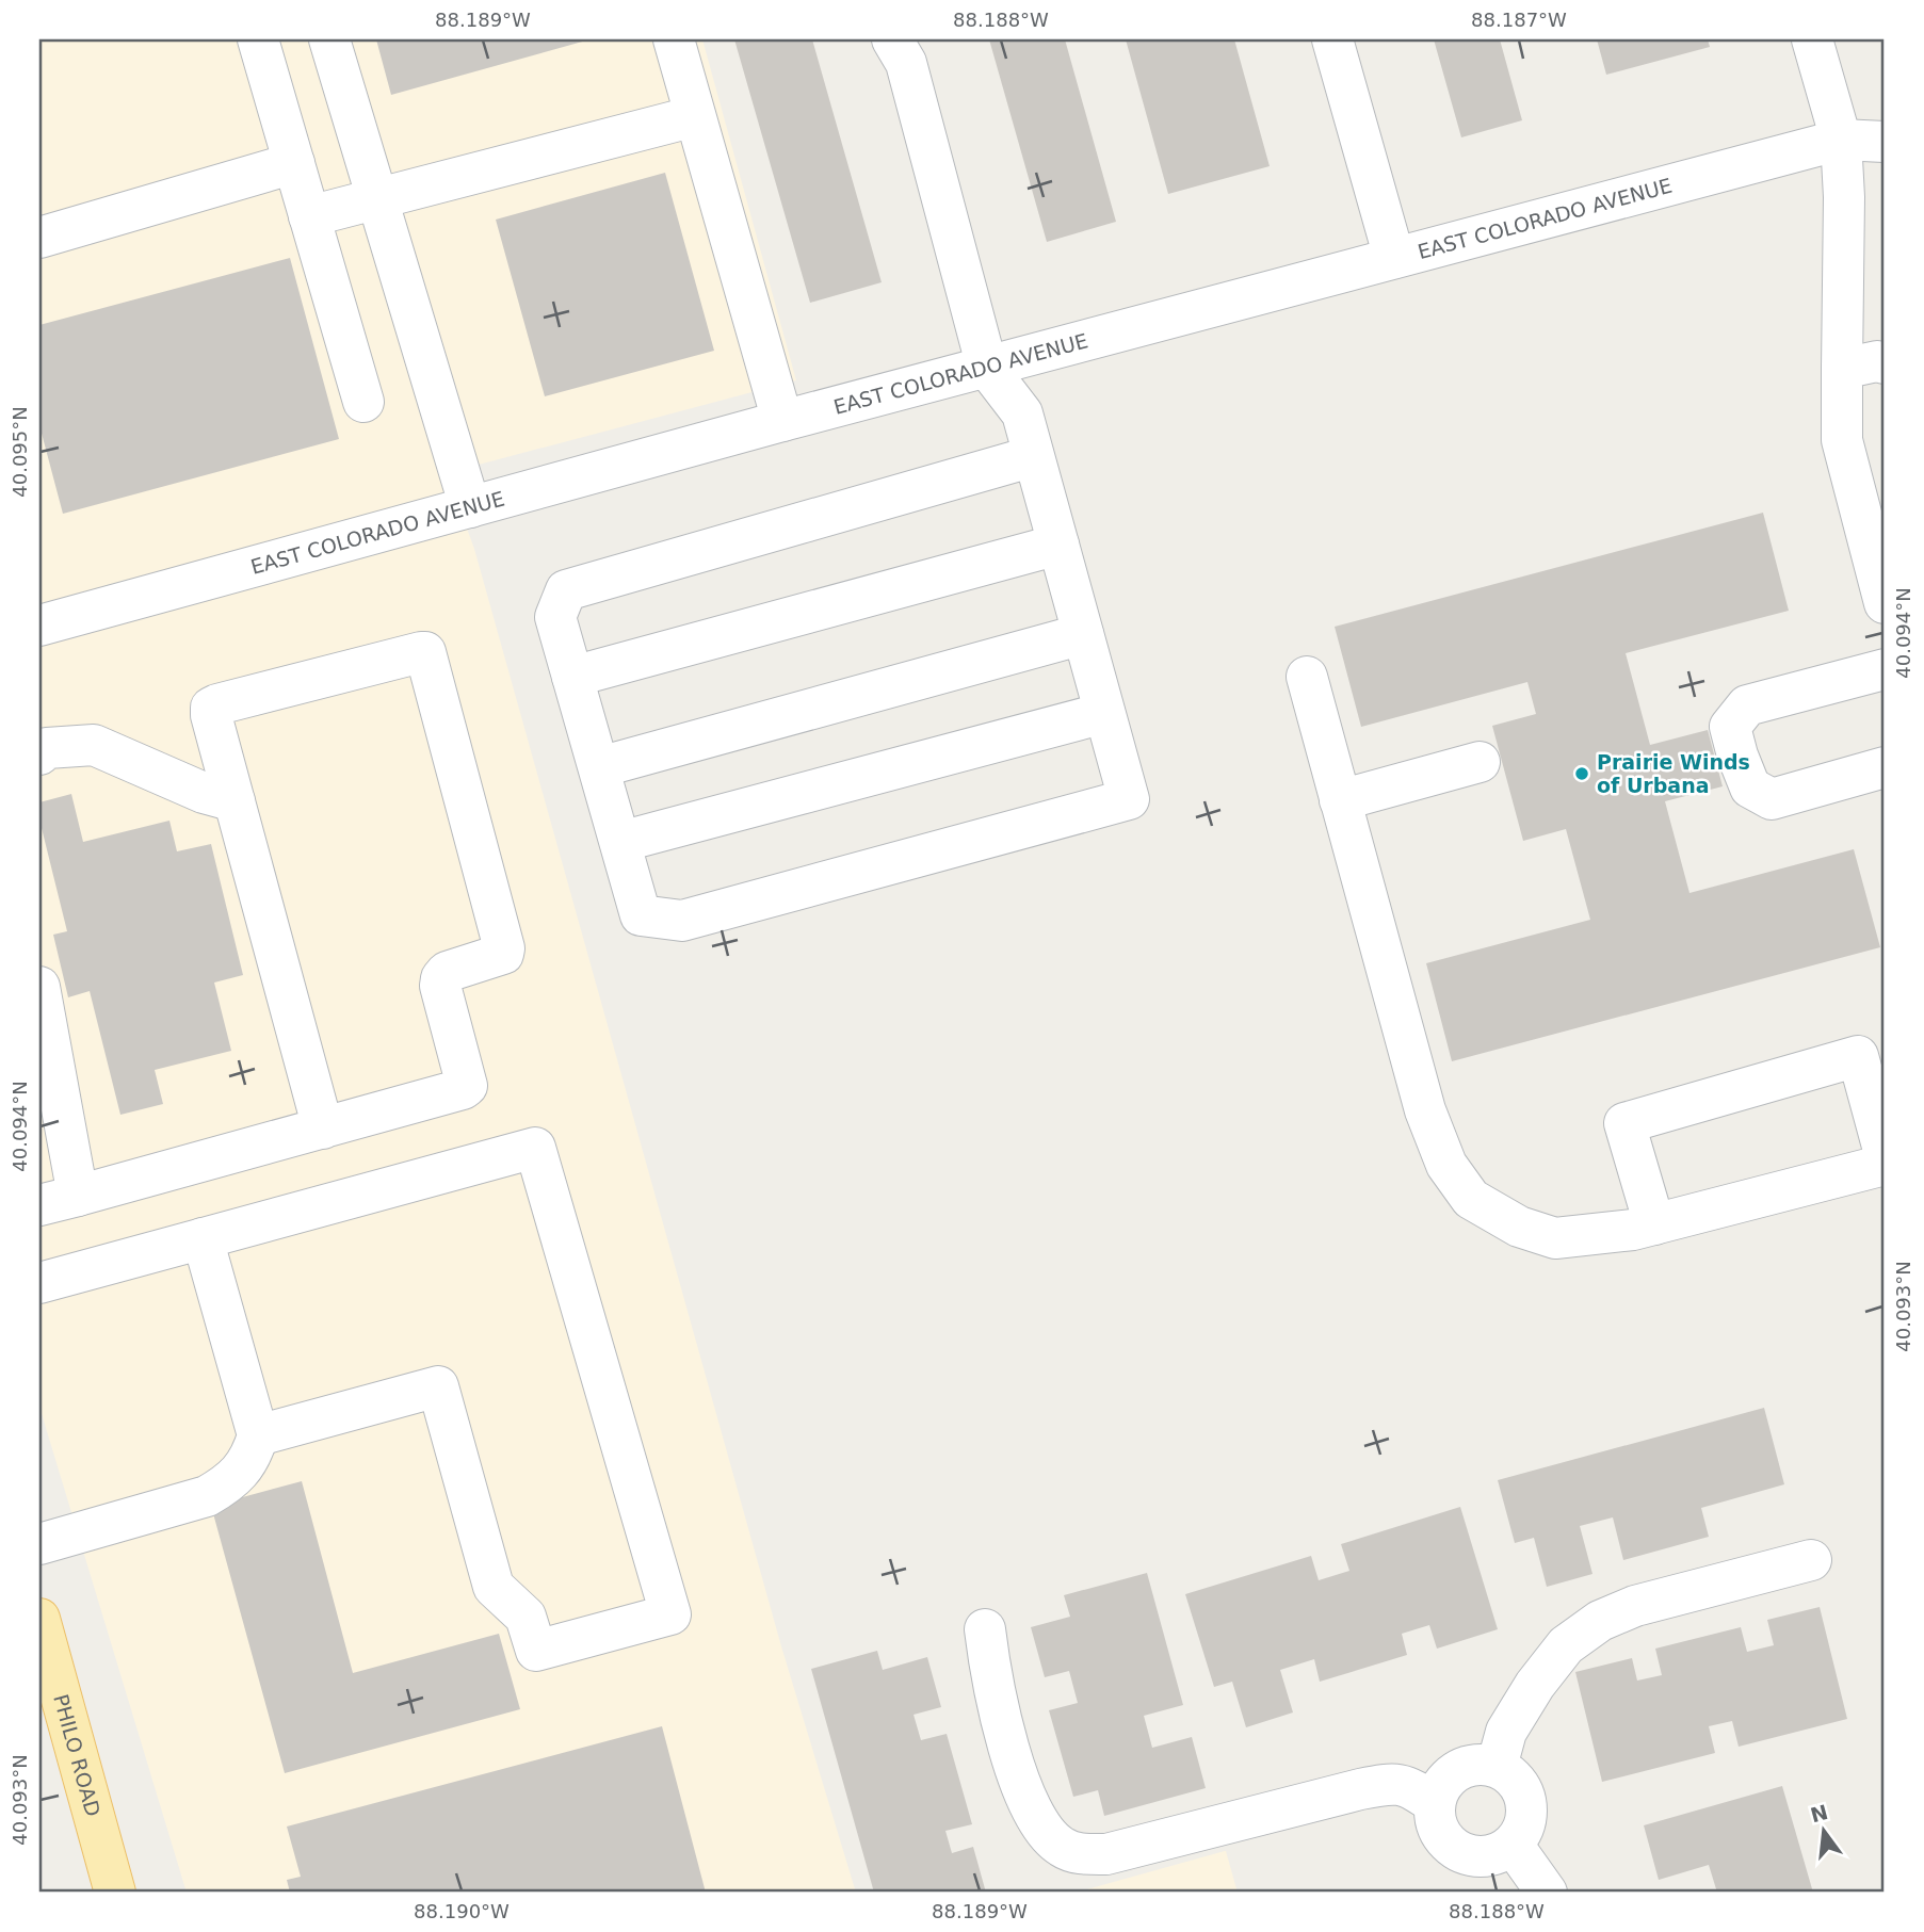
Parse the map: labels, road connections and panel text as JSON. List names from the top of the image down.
{
  "streets": {
    "main road": ["PHILO ROAD"],
    "street": ["EAST COLORADO AVENUE"]
  },
  "places": ["Prairie Winds of Urbana"],
  "north": "top",
  "coordinates": [
    "88.189°W",
    "88.188°W",
    "88.187°W",
    "40.095°N",
    "40.094°N",
    "40.093°N",
    "88.190°W"
  ]
}
